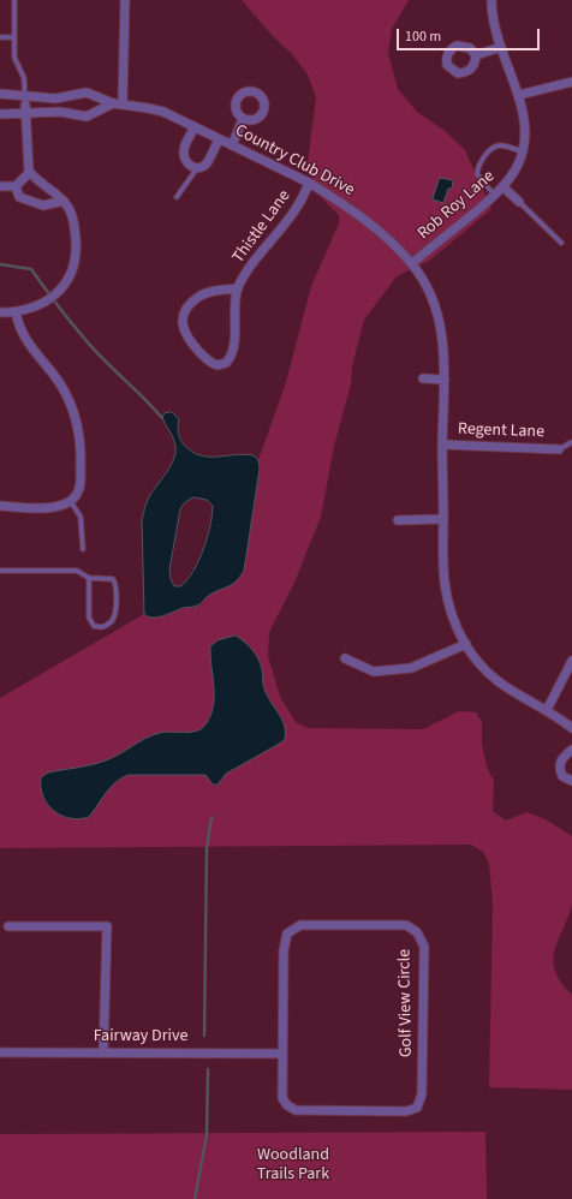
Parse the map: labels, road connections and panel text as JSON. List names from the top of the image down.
{
  "streets": {
    "street": [
      "Country Club Drive",
      "Rob Roy Lane",
      "Thistle Lane",
      "Regent Lane",
      "Golf View Circle",
      "Fairway Drive"
    ]
  },
  "crossings": [
    ["Country Club Drive", "Rob Roy Lane"],
    ["Country Club Drive", "Thistle Lane"],
    ["Country Club Drive", "Regent Lane"],
    ["Golf View Circle", "Fairway Drive"]
  ],
  "parks": ["Woodland Trails Park"],
  "scale_bar": "100 m"
}
